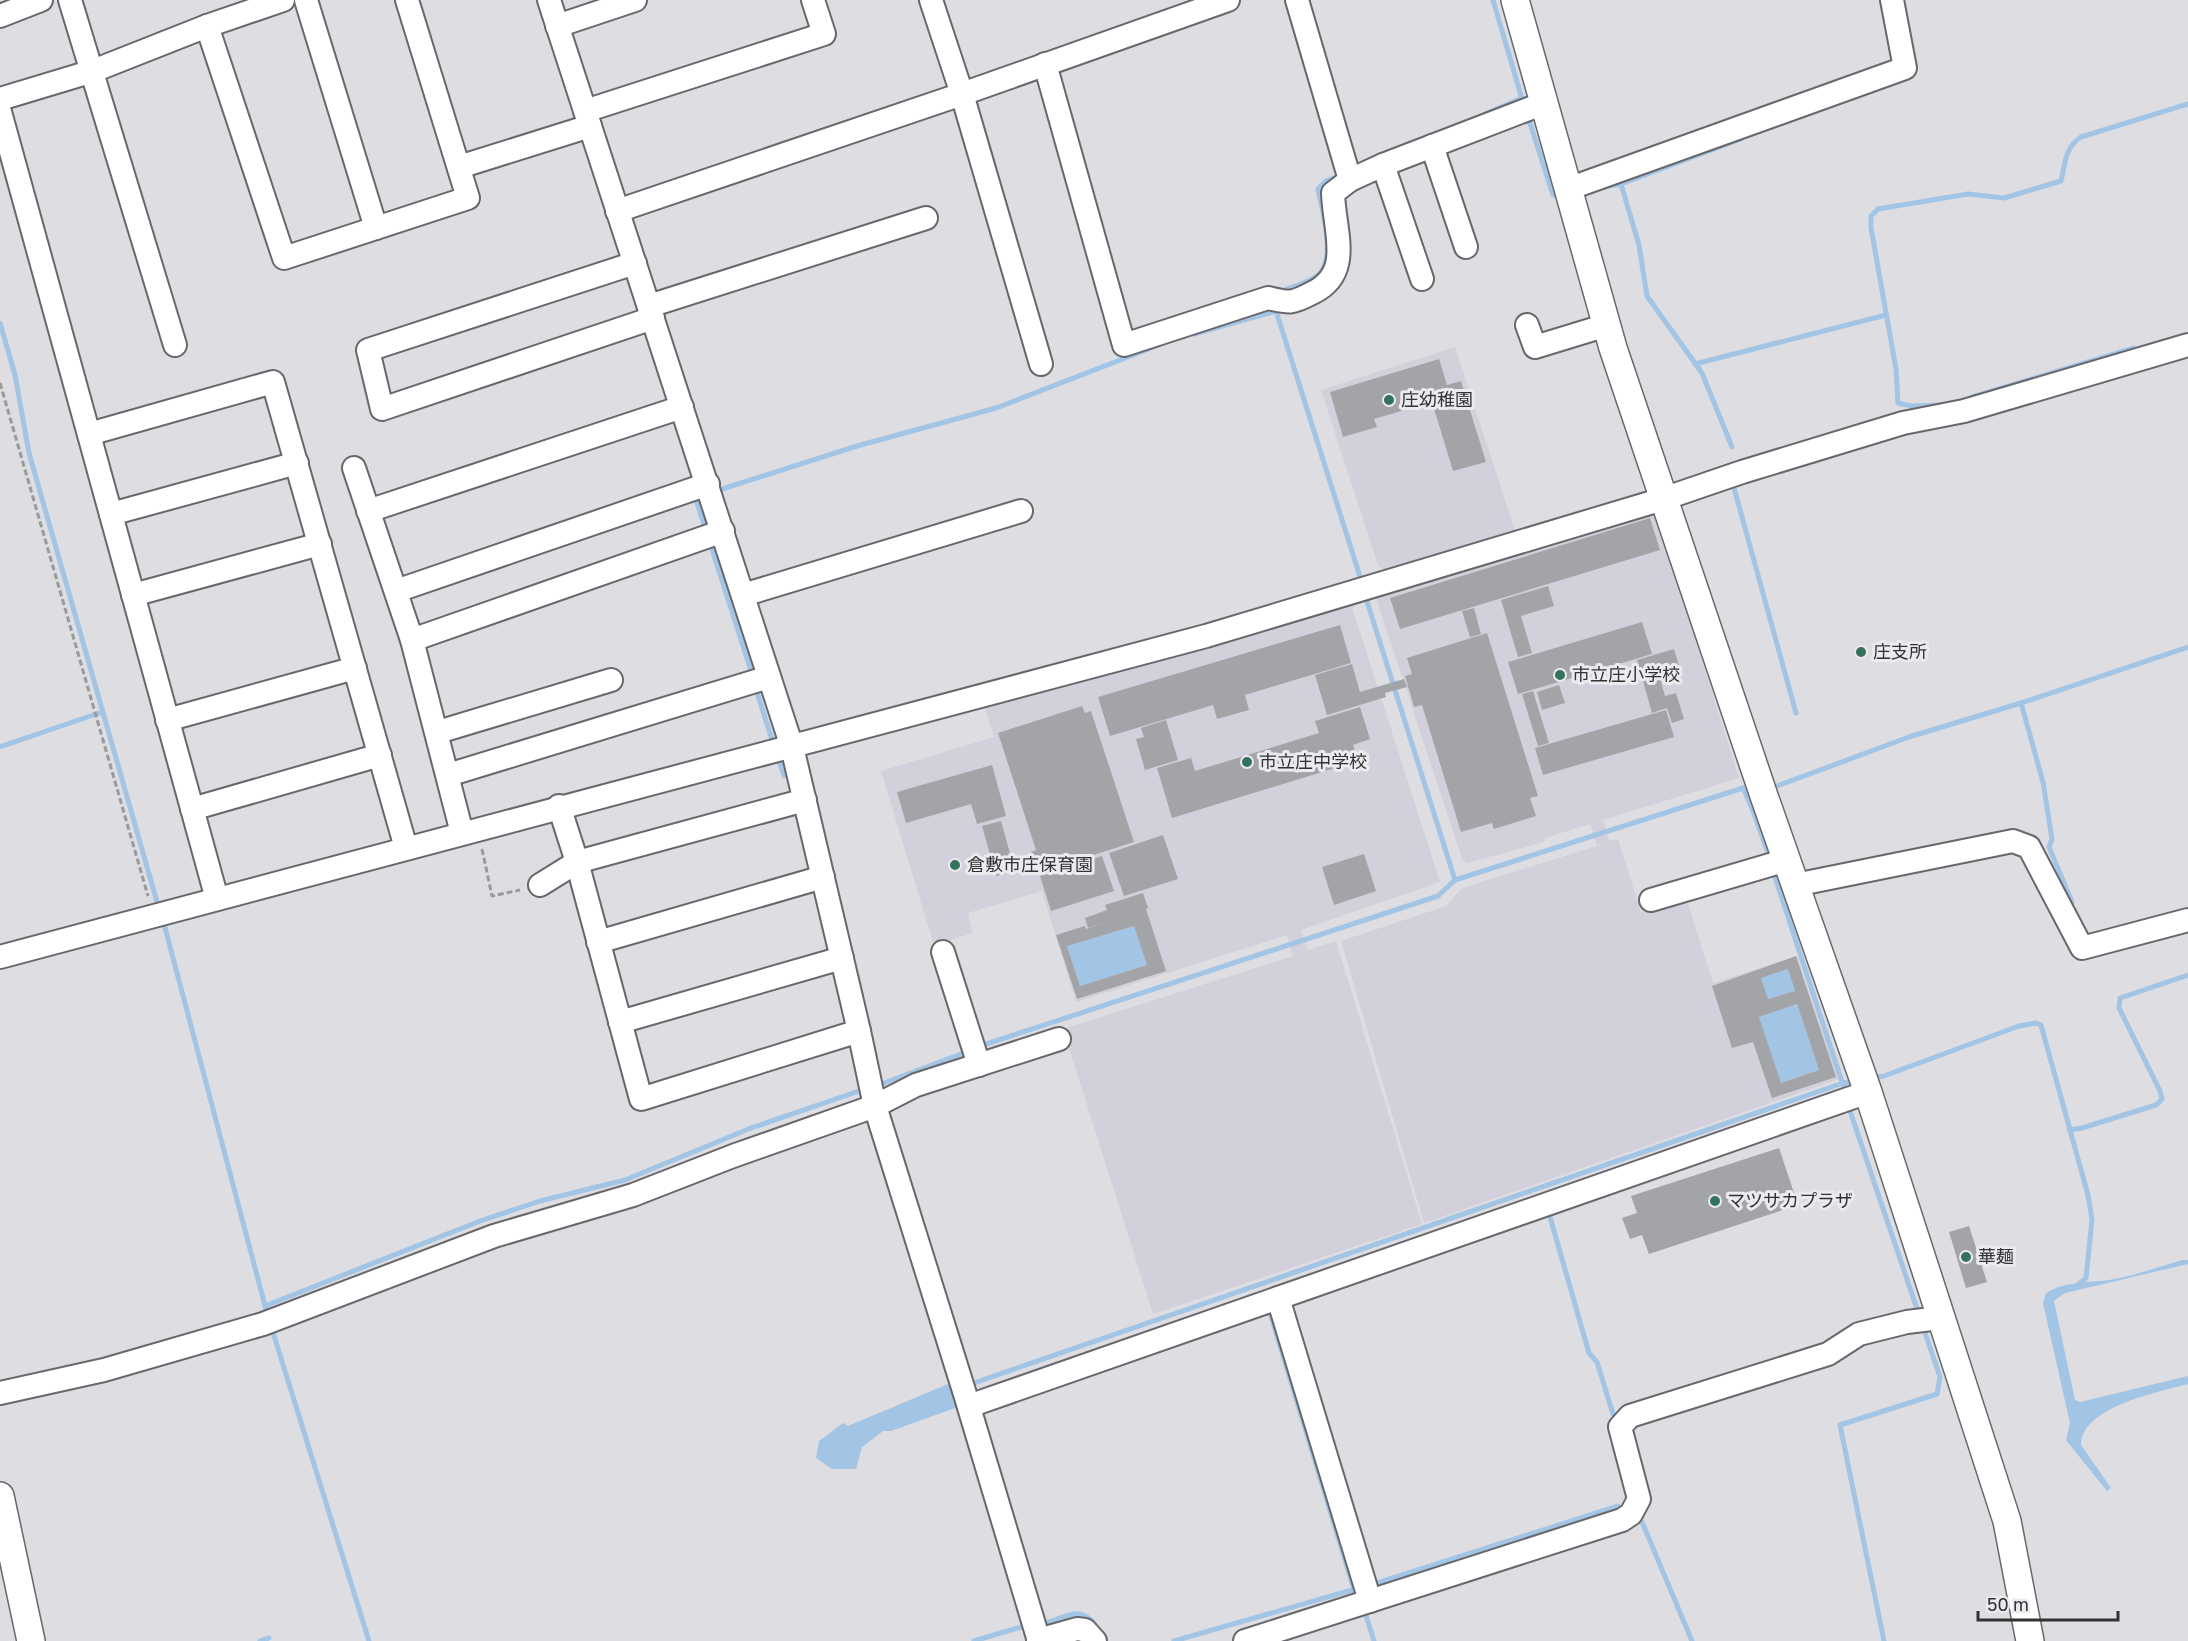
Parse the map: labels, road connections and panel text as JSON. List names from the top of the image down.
{
  "places": [
    "庄幼稚園",
    "庄支所",
    "市立庄小学校",
    "市立庄中学校",
    "倉敷市庄保育園",
    "マツサカプラザ",
    "華麺"
  ],
  "scale_bar": "50 m"
}
